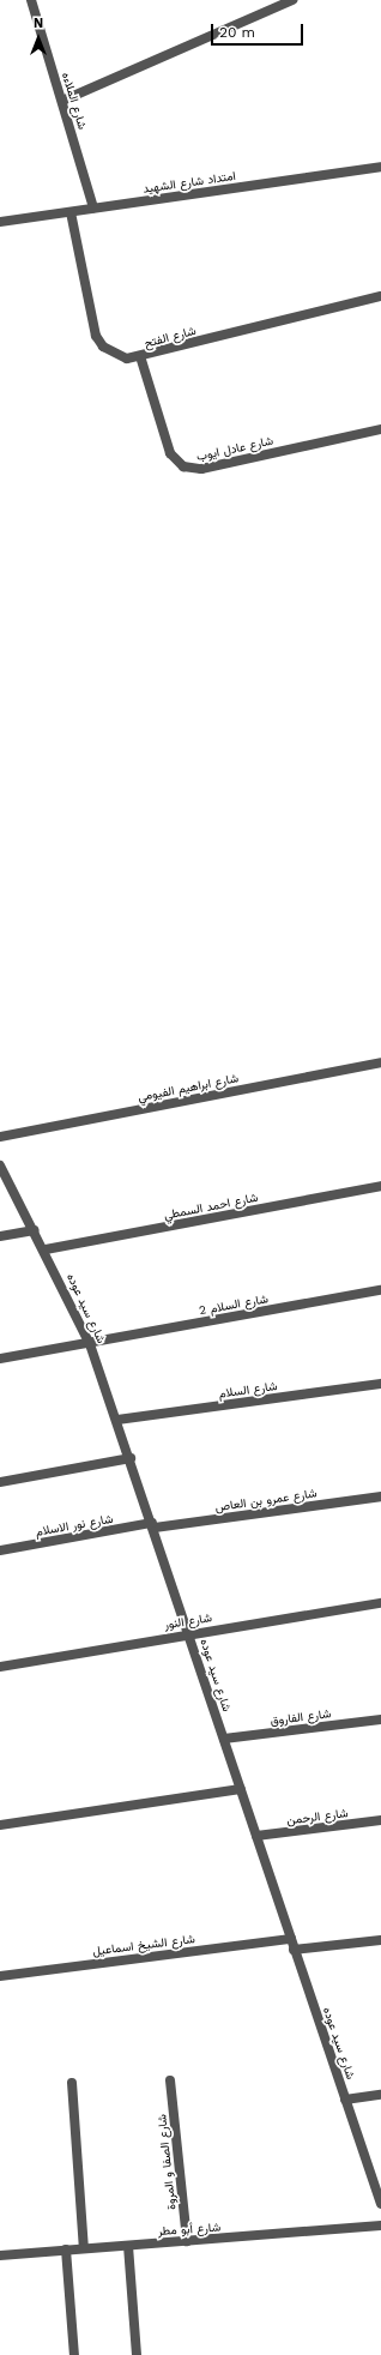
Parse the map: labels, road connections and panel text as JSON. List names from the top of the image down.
{
  "streets": {
    "street": [
      "شارع الملاءه",
      "امتداد شارع الشهيد",
      "شارع الفتح",
      "شارع عادل ايوب",
      "شارع ابراهيم الفيومي",
      "شارع احمد السمطي",
      "شارع السلام 2",
      "شارع سيد عوده",
      "شارع السلام",
      "شارع عمرو بن العاص",
      "شارع نور الاسلام",
      "شارع النور",
      "شارع الفاروق",
      "شارع الرحمن",
      "شارع الشيخ اسماعيل",
      "شارع الصفا و المروة",
      "شارع أبو مطر"
    ]
  },
  "crossings": [
    ["شارع الملاءه", "امتداد شارع الشهيد"],
    ["امتداد شارع الشهيد", "شارع الفتح"],
    ["شارع الفتح", "شارع عادل ايوب"],
    ["شارع احمد السمطي", "شارع سيد عوده"],
    ["شارع السلام 2", "شارع سيد عوده"],
    ["شارع سيد عوده", "شارع السلام"],
    ["شارع سيد عوده", "شارع عمرو بن العاص"],
    ["شارع سيد عوده", "شارع نور الاسلام"],
    ["شارع سيد عوده", "شارع النور"],
    ["شارع سيد عوده", "شارع الفاروق"],
    ["شارع سيد عوده", "شارع الرحمن"],
    ["شارع سيد عوده", "شارع الشيخ اسماعيل"],
    ["شارع عمرو بن العاص", "شارع نور الاسلام"],
    ["شارع الصفا و المروة", "شارع أبو مطر"]
  ],
  "scale_bar": "20 m",
  "north": "top"
}
